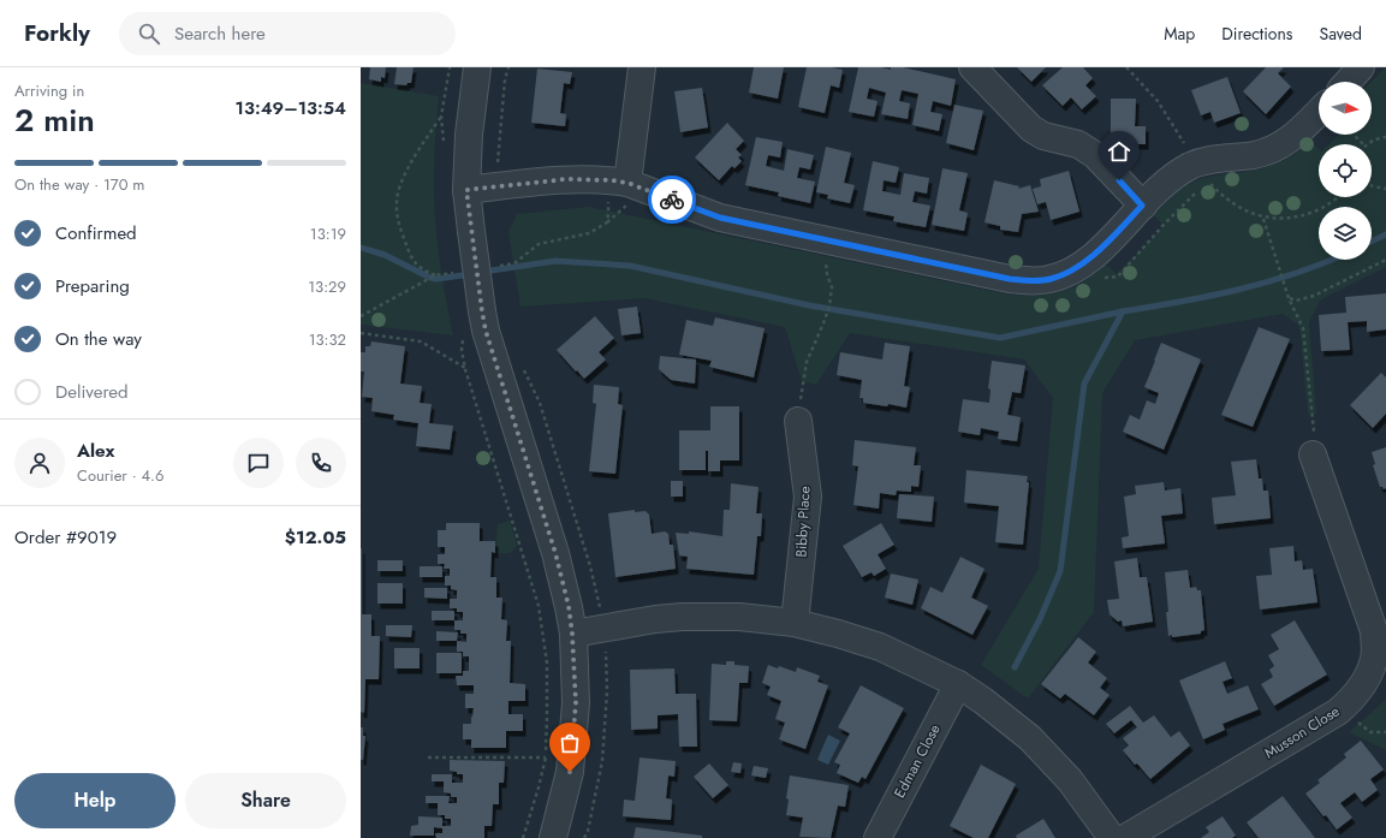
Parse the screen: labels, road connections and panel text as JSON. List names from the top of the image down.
{
  "streets": {
    "street": ["Bibby Place", "Musson Close", "Edman Close"]
  },
  "north": "right",
  "page": {
    "header": "Forkly",
    "search": "Search here",
    "nav": ["Map", "Directions", "Saved"],
    "heading": ["2 min", "Arriving in", "13:49–13:54"],
    "panel": [
      "Alex",
      "Courier · 4.6",
      "Order #9019",
      "$12.05"
    ],
    "bar": "On the way · 170 m",
    "list": [
      ["Confirmed", "13:19"],
      ["Preparing", "13:29"],
      ["On the way", "13:32"],
      "Delivered"
    ],
    "buttons": ["Help", "Share"]
  }
}
